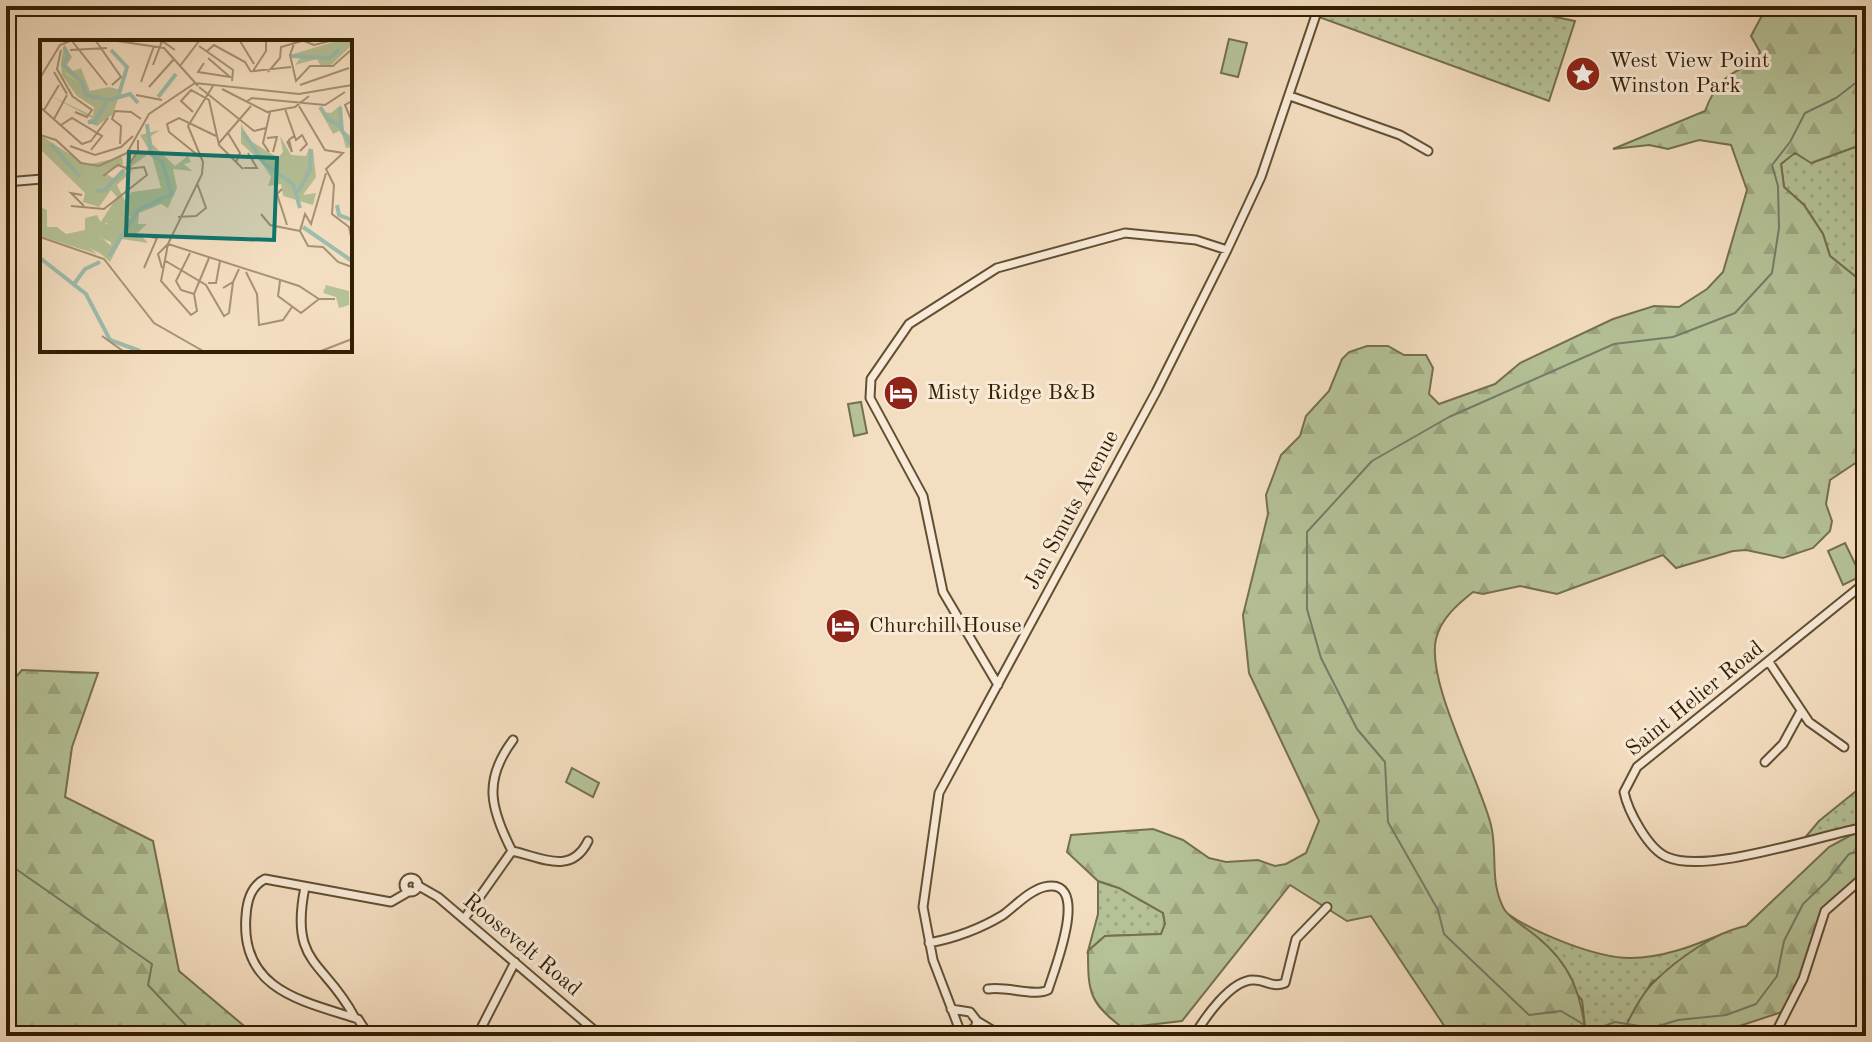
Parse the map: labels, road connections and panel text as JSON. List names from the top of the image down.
{
  "streets": {
    "street": ["Jan Smuts Avenue", "Saint Helier Road", "Roosevelt Road"]
  },
  "places": {
    "place": ["West View Point Winston Park"],
    "hotel": ["Misty Ridge B&B", "Churchill House"]
  }
}
